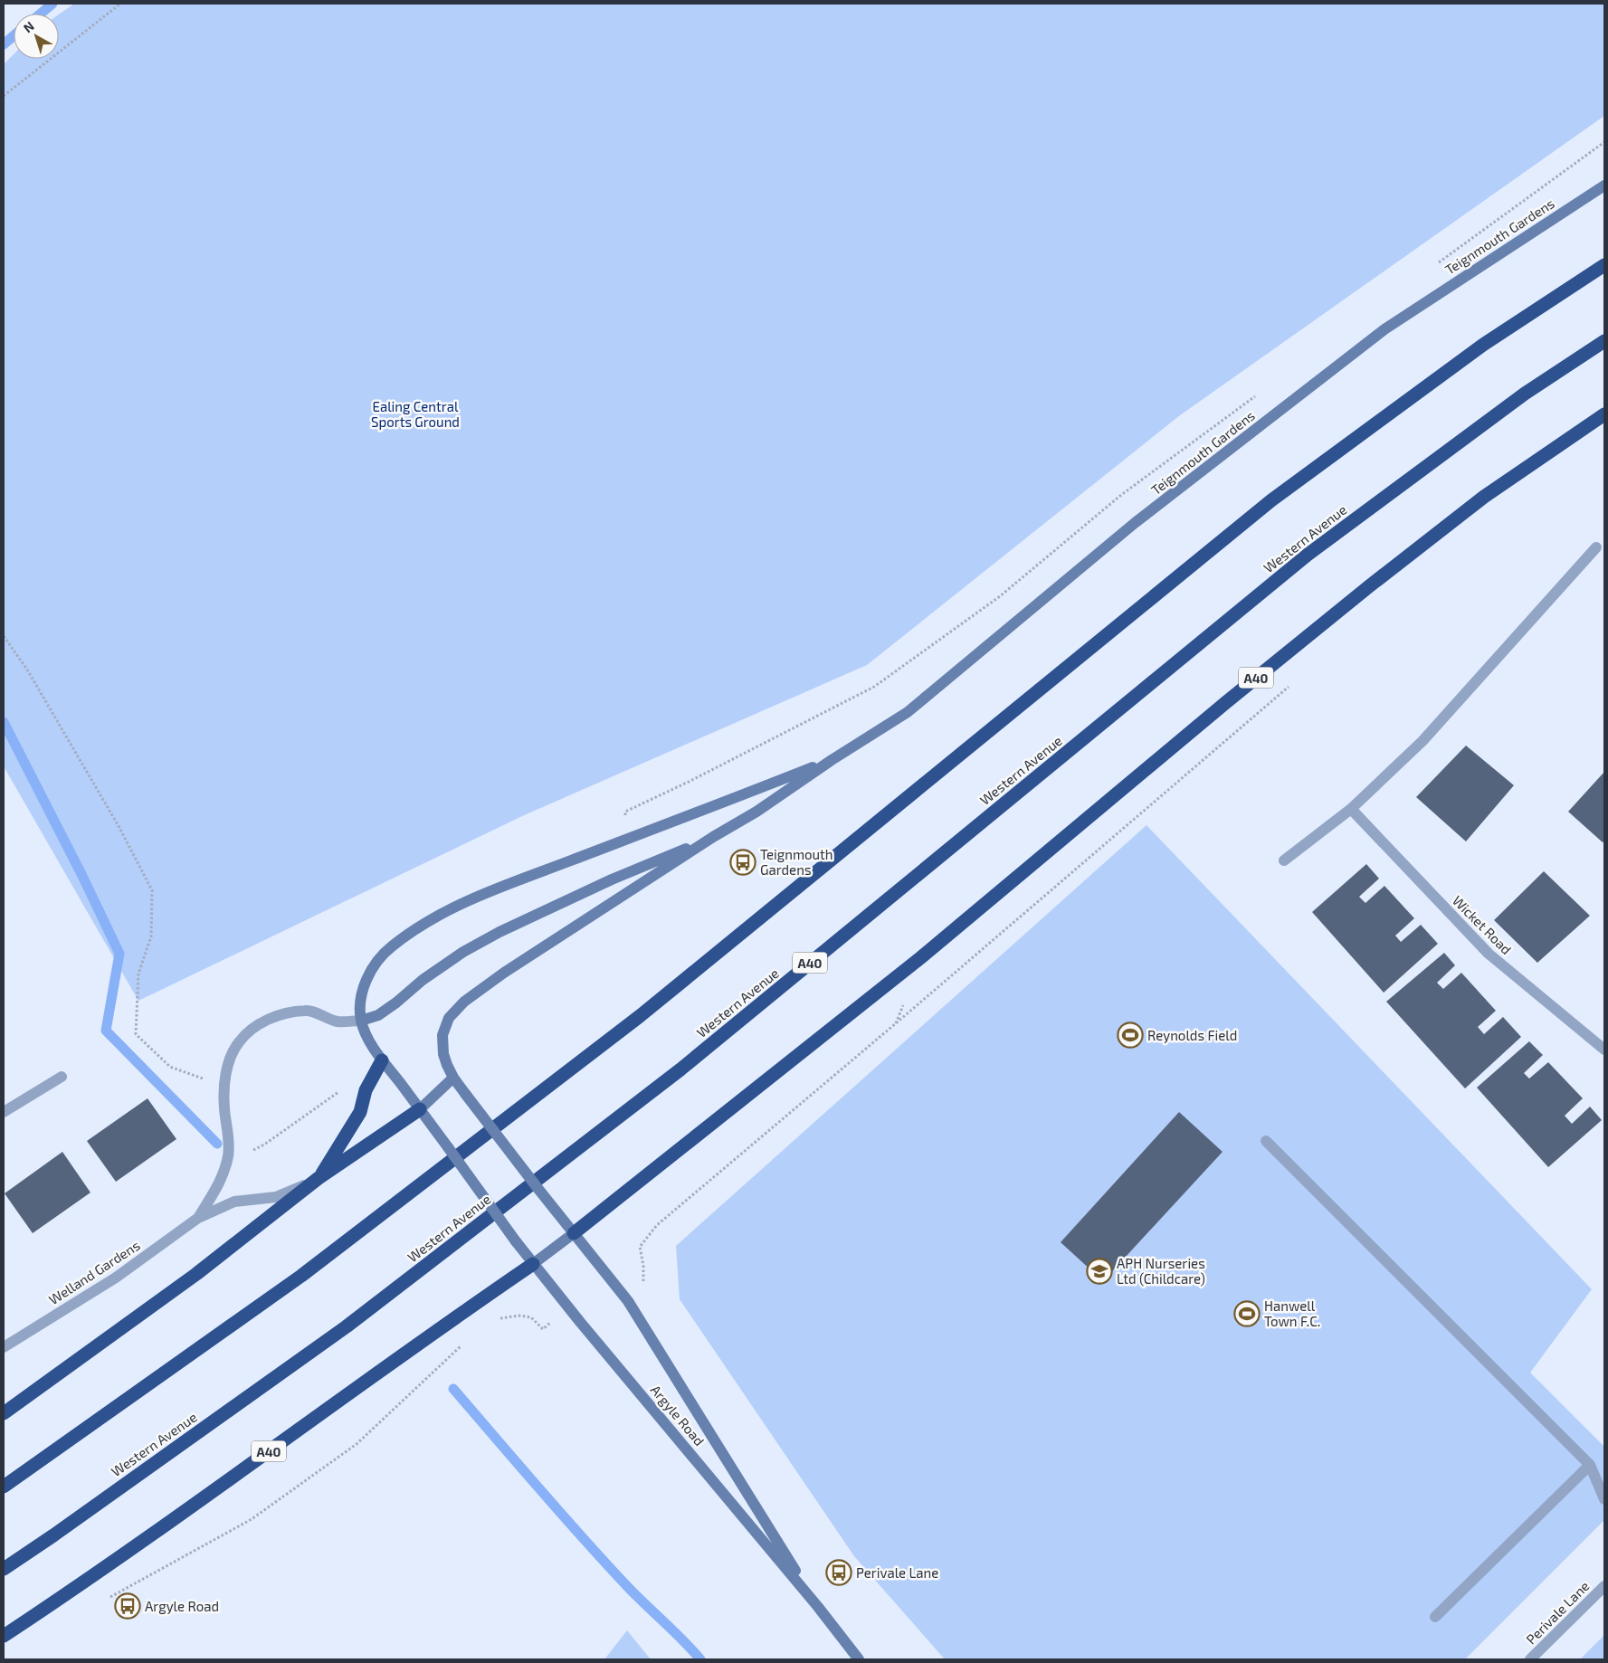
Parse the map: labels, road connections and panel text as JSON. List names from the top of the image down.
{
  "streets": {
    "highway": ["Western Avenue", "A40"],
    "main road": ["Teignmouth Gardens", "Argyle Road"],
    "street": ["Wicket Road", "Welland Gardens", "Perivale Lane"]
  },
  "crossings": [
    ["A40", "Argyle Road"],
    ["Welland Gardens", "Argyle Road"]
  ],
  "parks": ["Ealing Central Sports Ground"],
  "places": {
    "bus stop": ["Teignmouth Gardens", "Perivale Lane", "Argyle Road"],
    "sports": ["Reynolds Field", "Hanwell Town F.C."],
    "school or university": ["APH Nurseries Ltd (Childcare)"]
  },
  "north": "top left"
}
